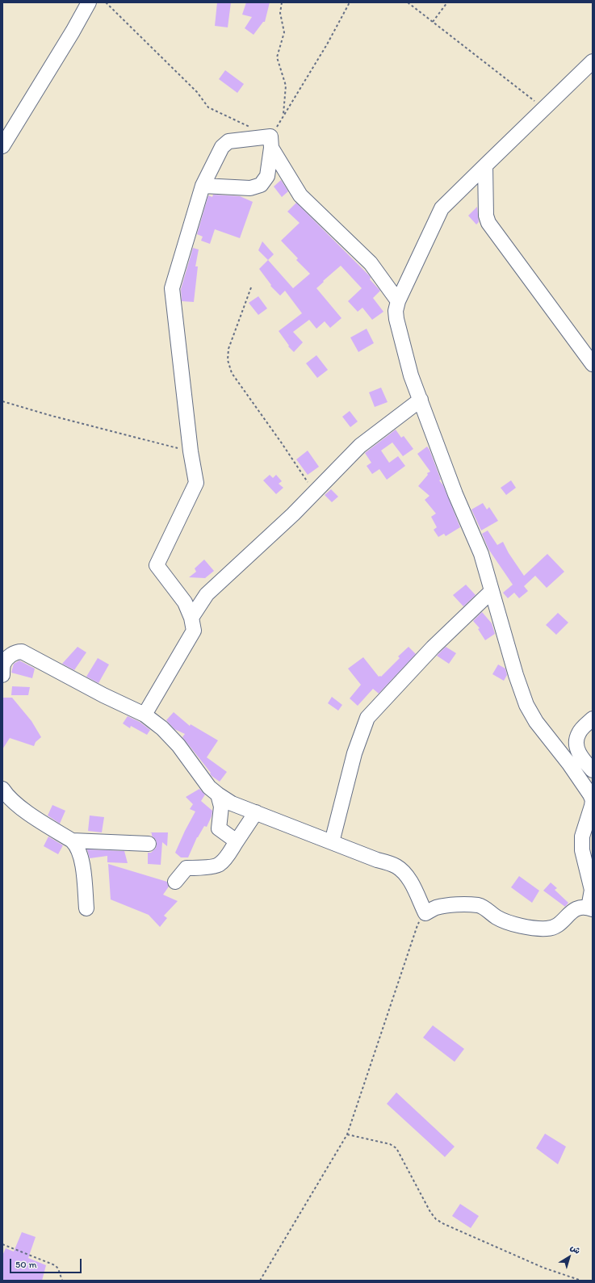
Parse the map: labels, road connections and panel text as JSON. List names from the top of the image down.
{
  "scale_bar": "50 m",
  "north": "top right"
}
